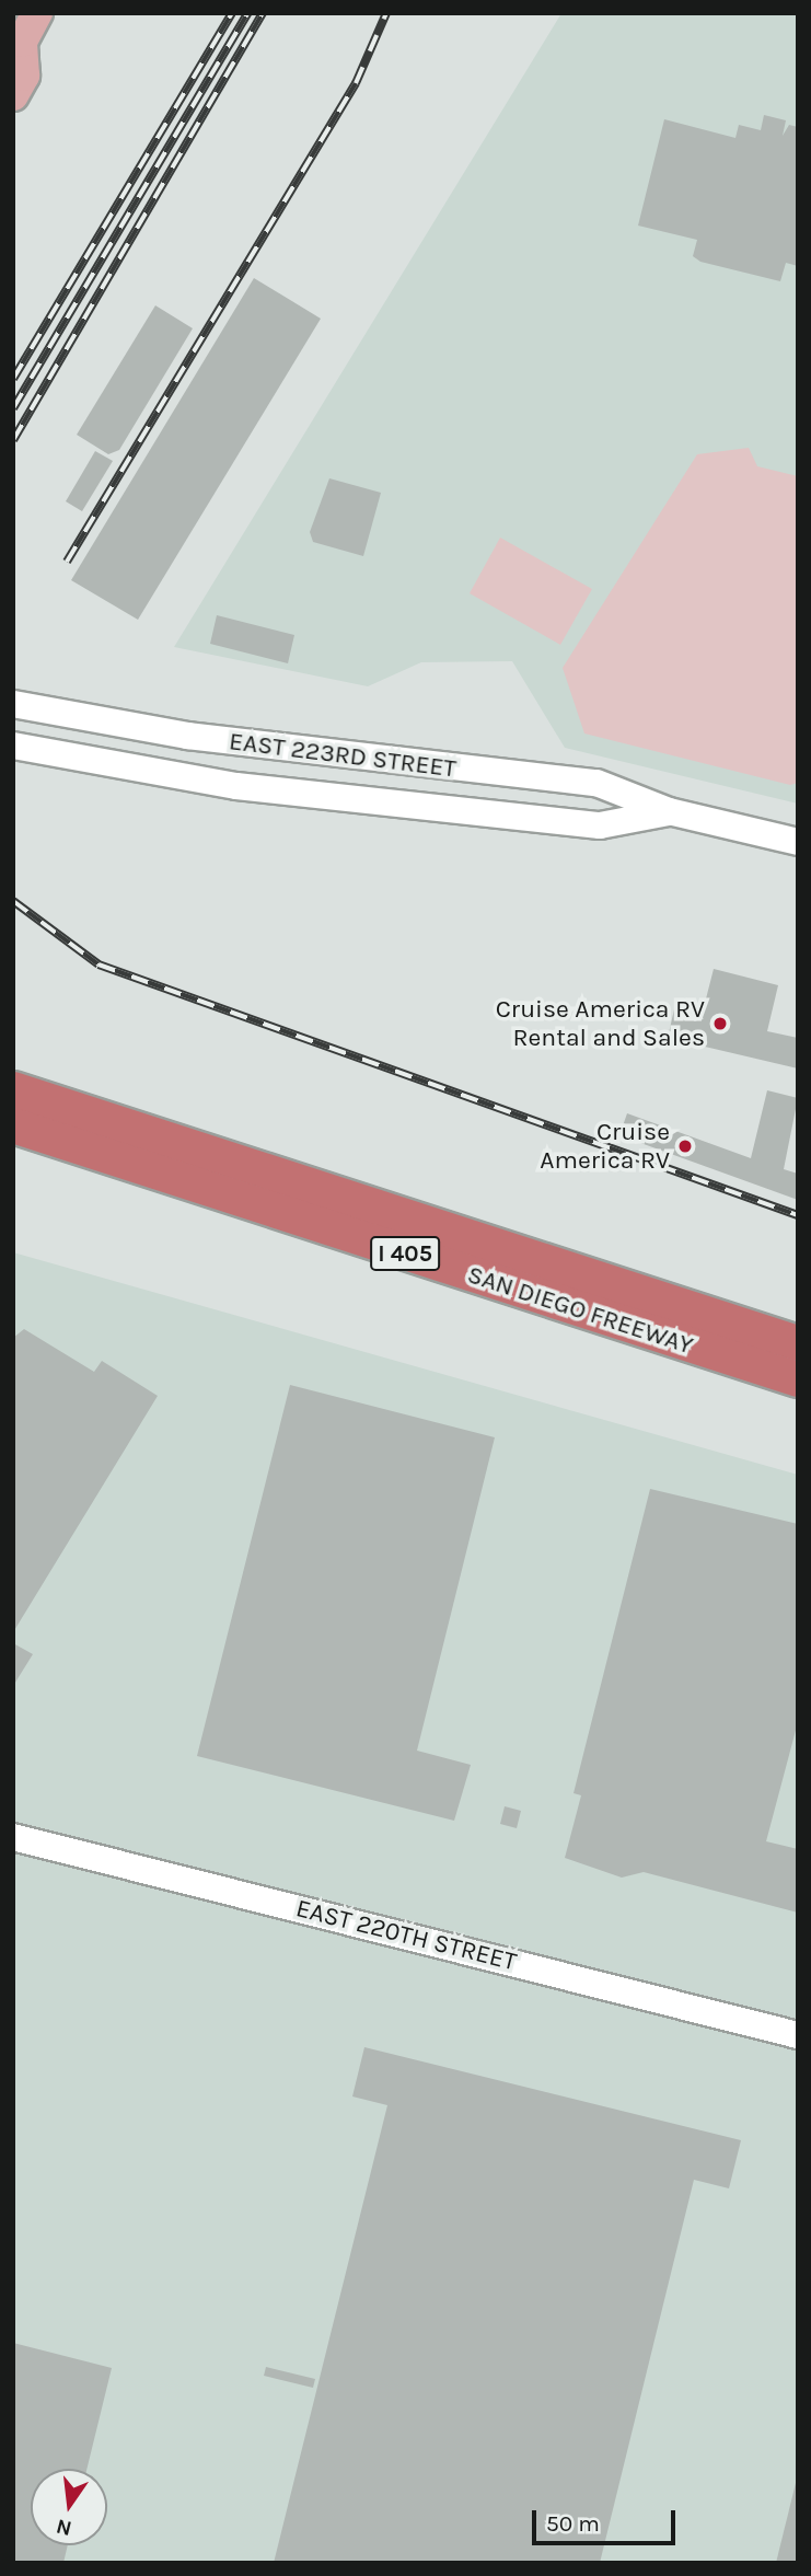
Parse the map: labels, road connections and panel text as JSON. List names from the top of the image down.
{
  "streets": {
    "highway": ["I 405", "SAN DIEGO FREEWAY"],
    "main road": ["EAST 223RD STREET", "EAST 220TH STREET"]
  },
  "places": ["Cruise America RV Rental and Sales", "Cruise America RV"],
  "scale_bar": "50 m",
  "north": "bottom"
}
